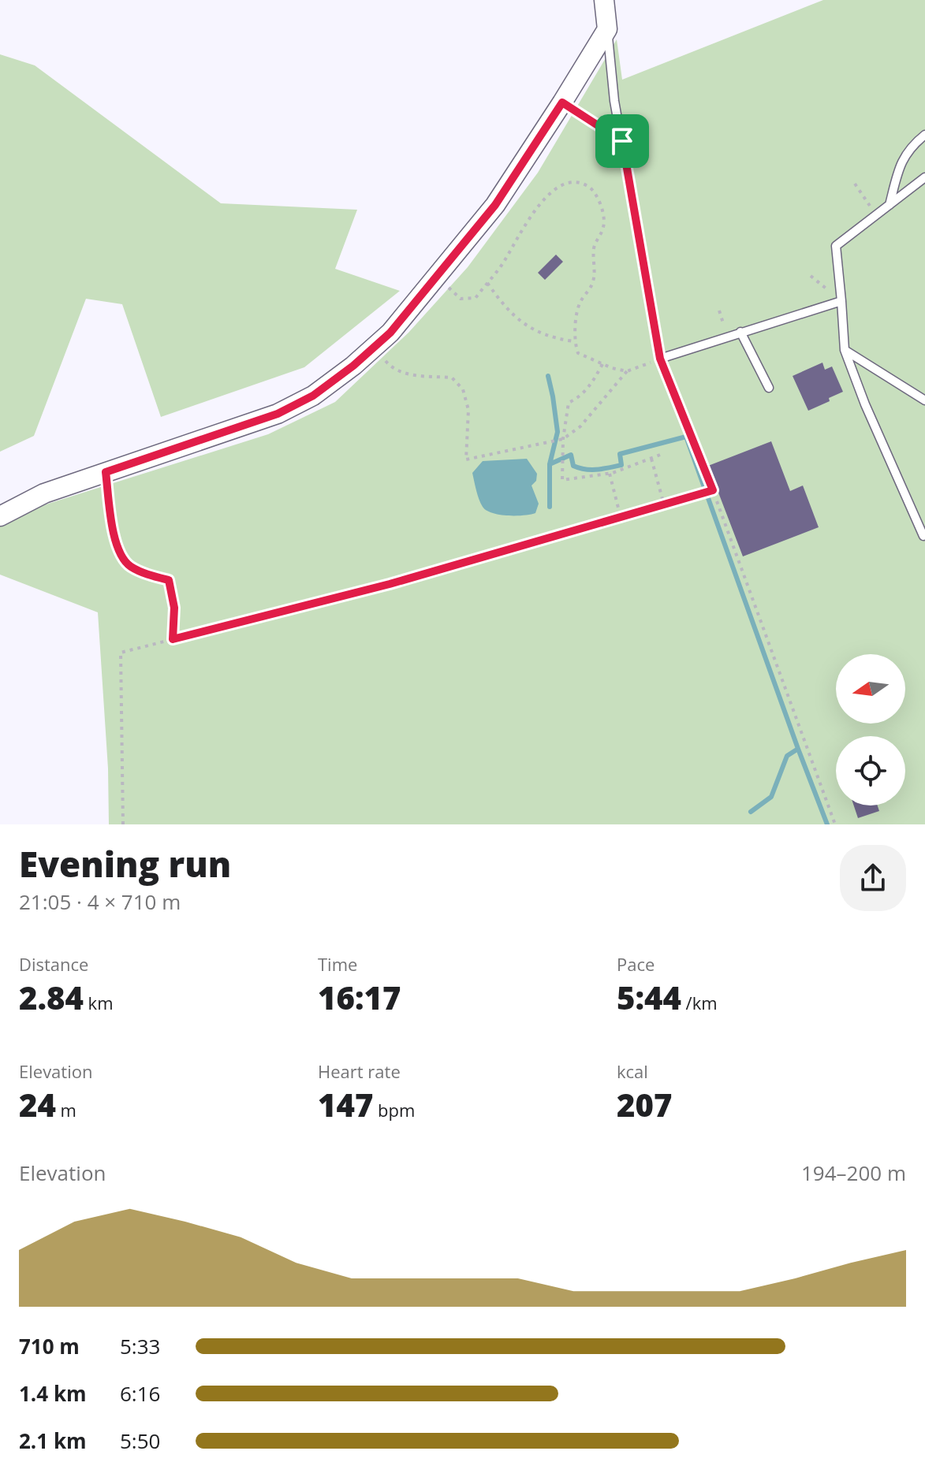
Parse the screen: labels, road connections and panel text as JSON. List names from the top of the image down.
{
  "north": "left",
  "page": {
    "heading": ["Evening run", "21:05 · 4 × 710 m"],
    "stats": [
      ["Distance", "2.84 km"],
      ["Time", "16:17"],
      ["Pace", "5:44 /km"],
      ["Elevation", "24 m"],
      ["Heart rate", "147 bpm"],
      ["kcal", "207"]
    ],
    "chart": ["Elevation", "194–200 m"],
    "list": [
      {
        "name": "710 m",
        "note": "5:33"
      },
      {
        "name": "1.4 km",
        "note": "6:16"
      },
      {
        "name": "2.1 km",
        "note": "5:50"
      }
    ]
  }
}
